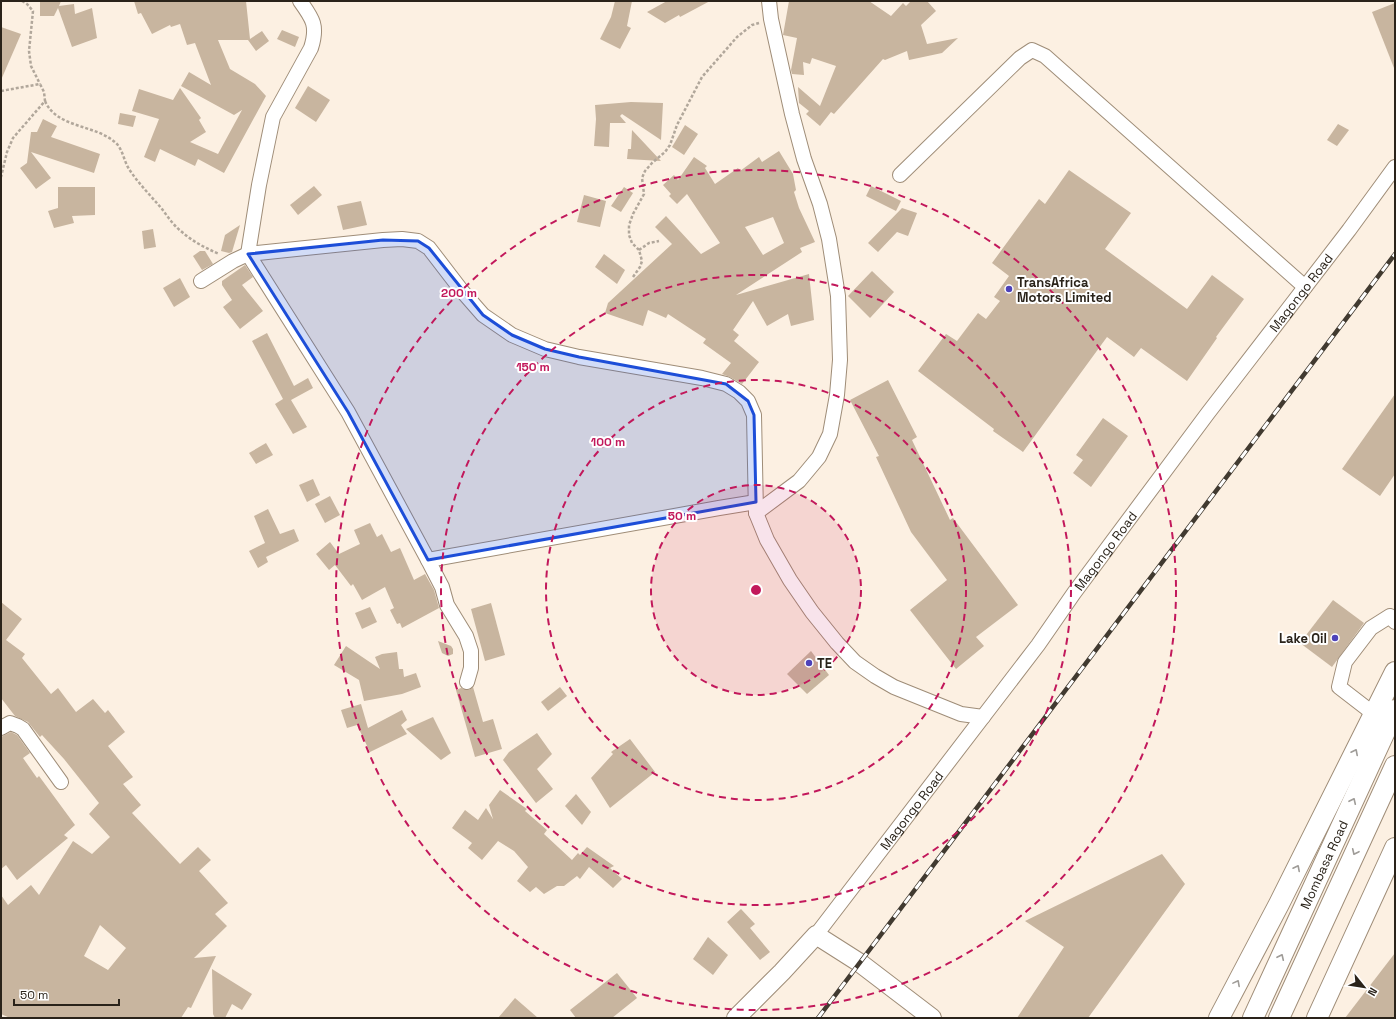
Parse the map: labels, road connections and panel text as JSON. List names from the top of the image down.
{
  "streets": {
    "highway": ["Mombasa Road"],
    "main road": ["Magongo Road"]
  },
  "places": ["TransAfrica Motors Limited", "Lake Oil", "TE"],
  "scale_bar": "50 m",
  "north": "bottom right",
  "rings": [
    "200 m",
    "150 m",
    "100 m",
    "50 m"
  ]
}
